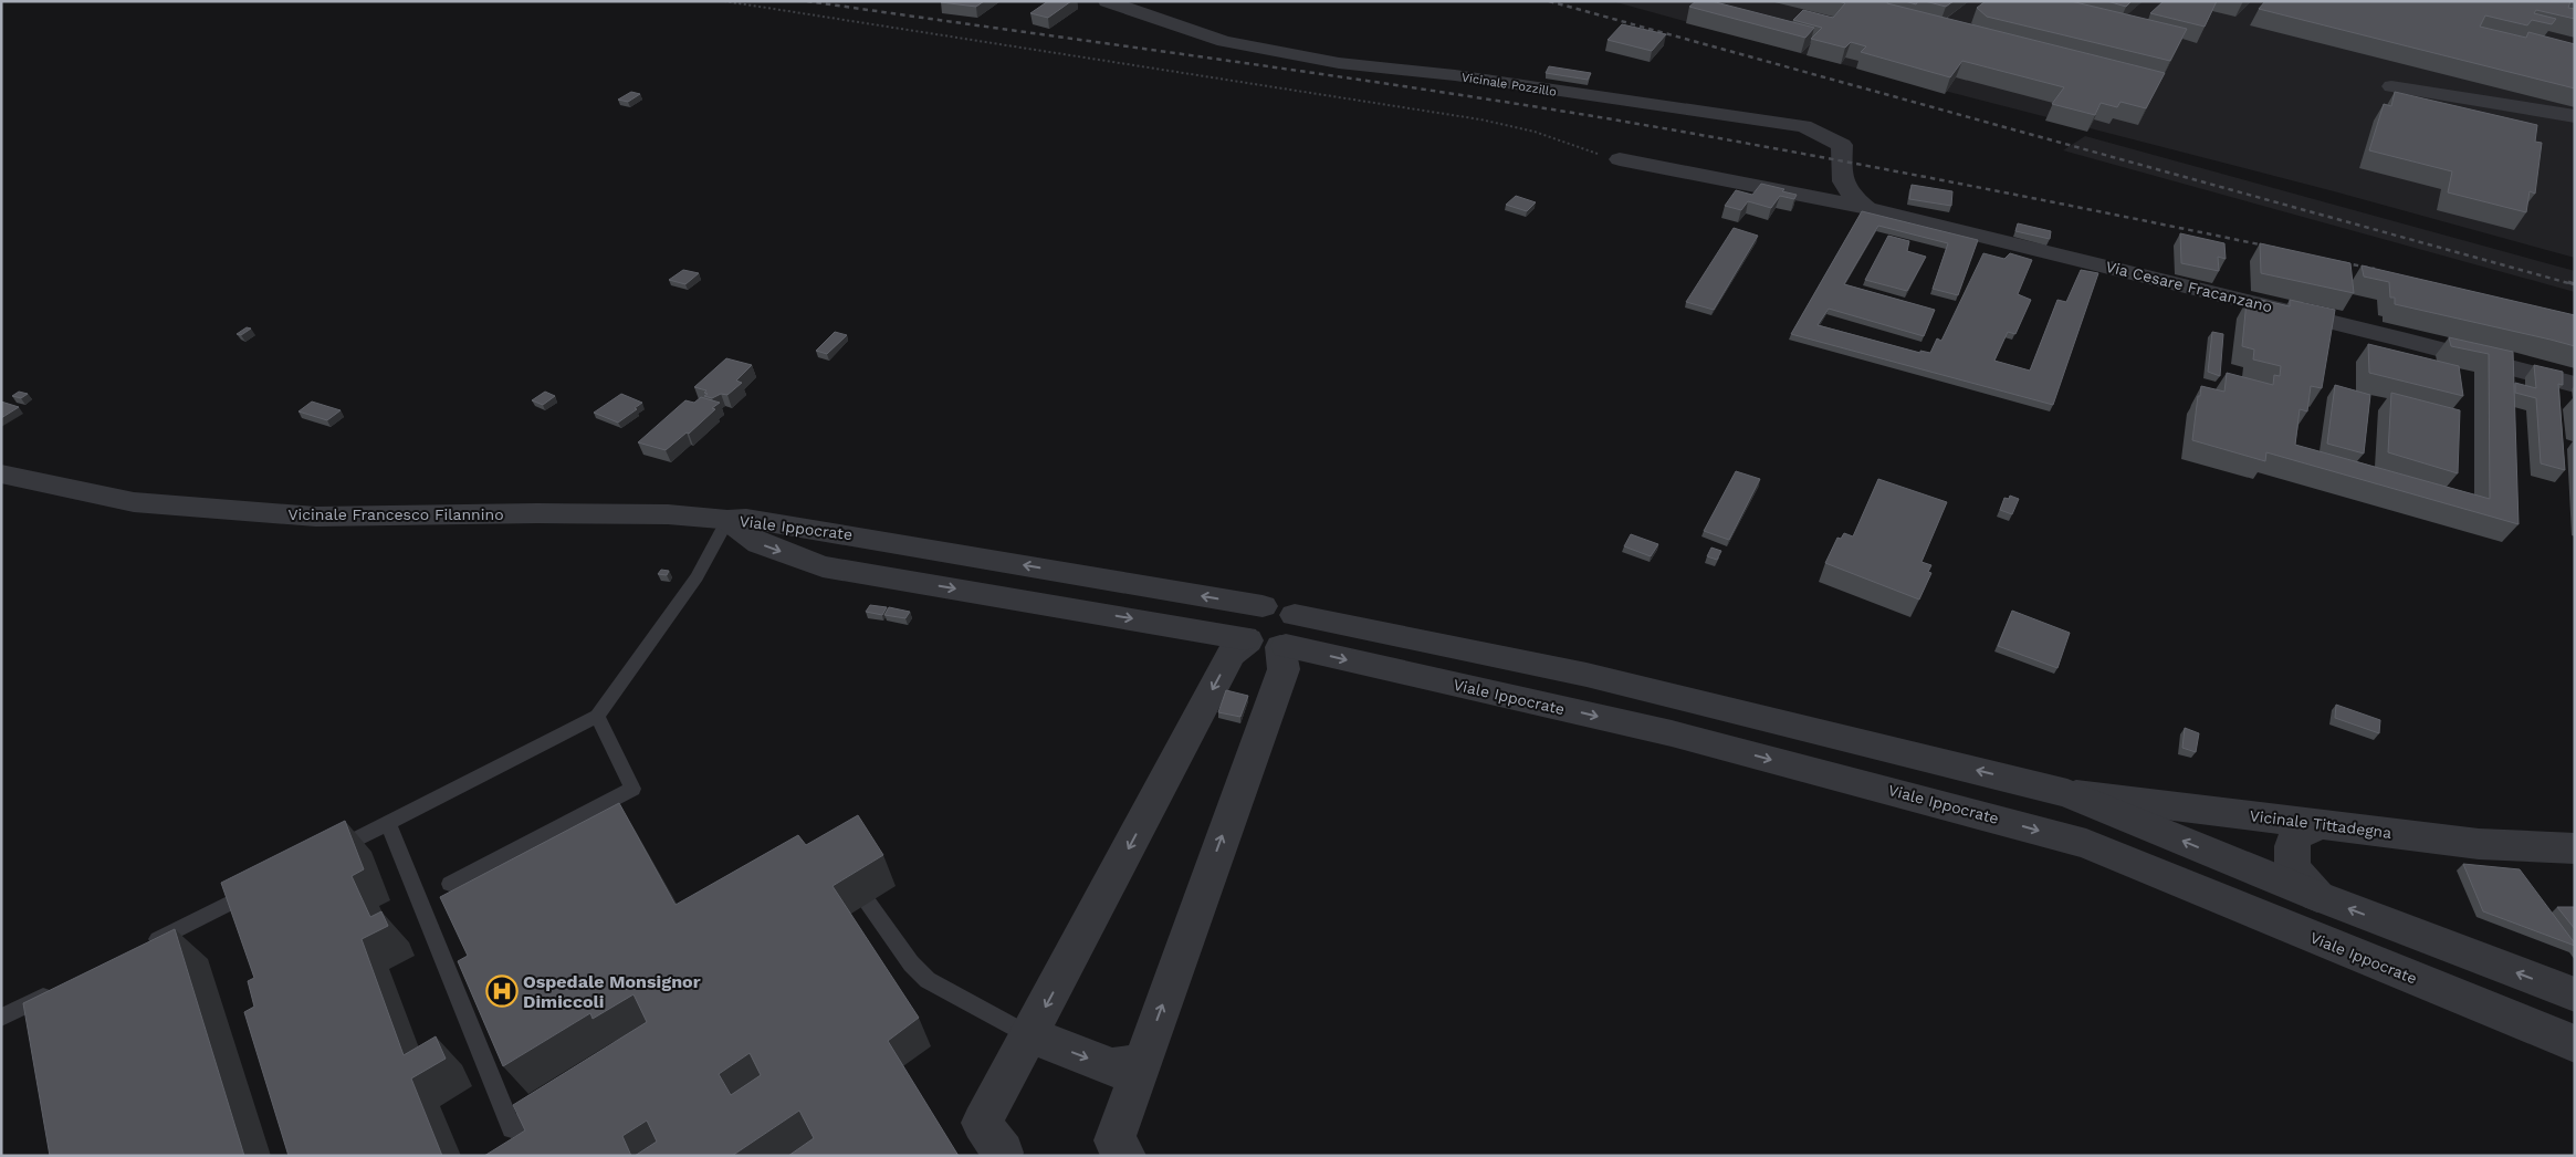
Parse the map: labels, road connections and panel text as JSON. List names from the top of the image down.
{
  "streets": {
    "street": [
      "Vicinale Pozzillo",
      "Via Cesare Fracanzano",
      "Vicinale Francesco Filannino",
      "Viale Ippocrate",
      "Vicinale Tittadegna"
    ]
  },
  "crossings": [
    ["Vicinale Pozzillo", "Via Cesare Fracanzano"],
    ["Vicinale Francesco Filannino", "Viale Ippocrate"],
    ["Viale Ippocrate", "Vicinale Tittadegna"]
  ],
  "places": {
    "hospital": ["Ospedale Monsignor Dimiccoli"]
  }
}
